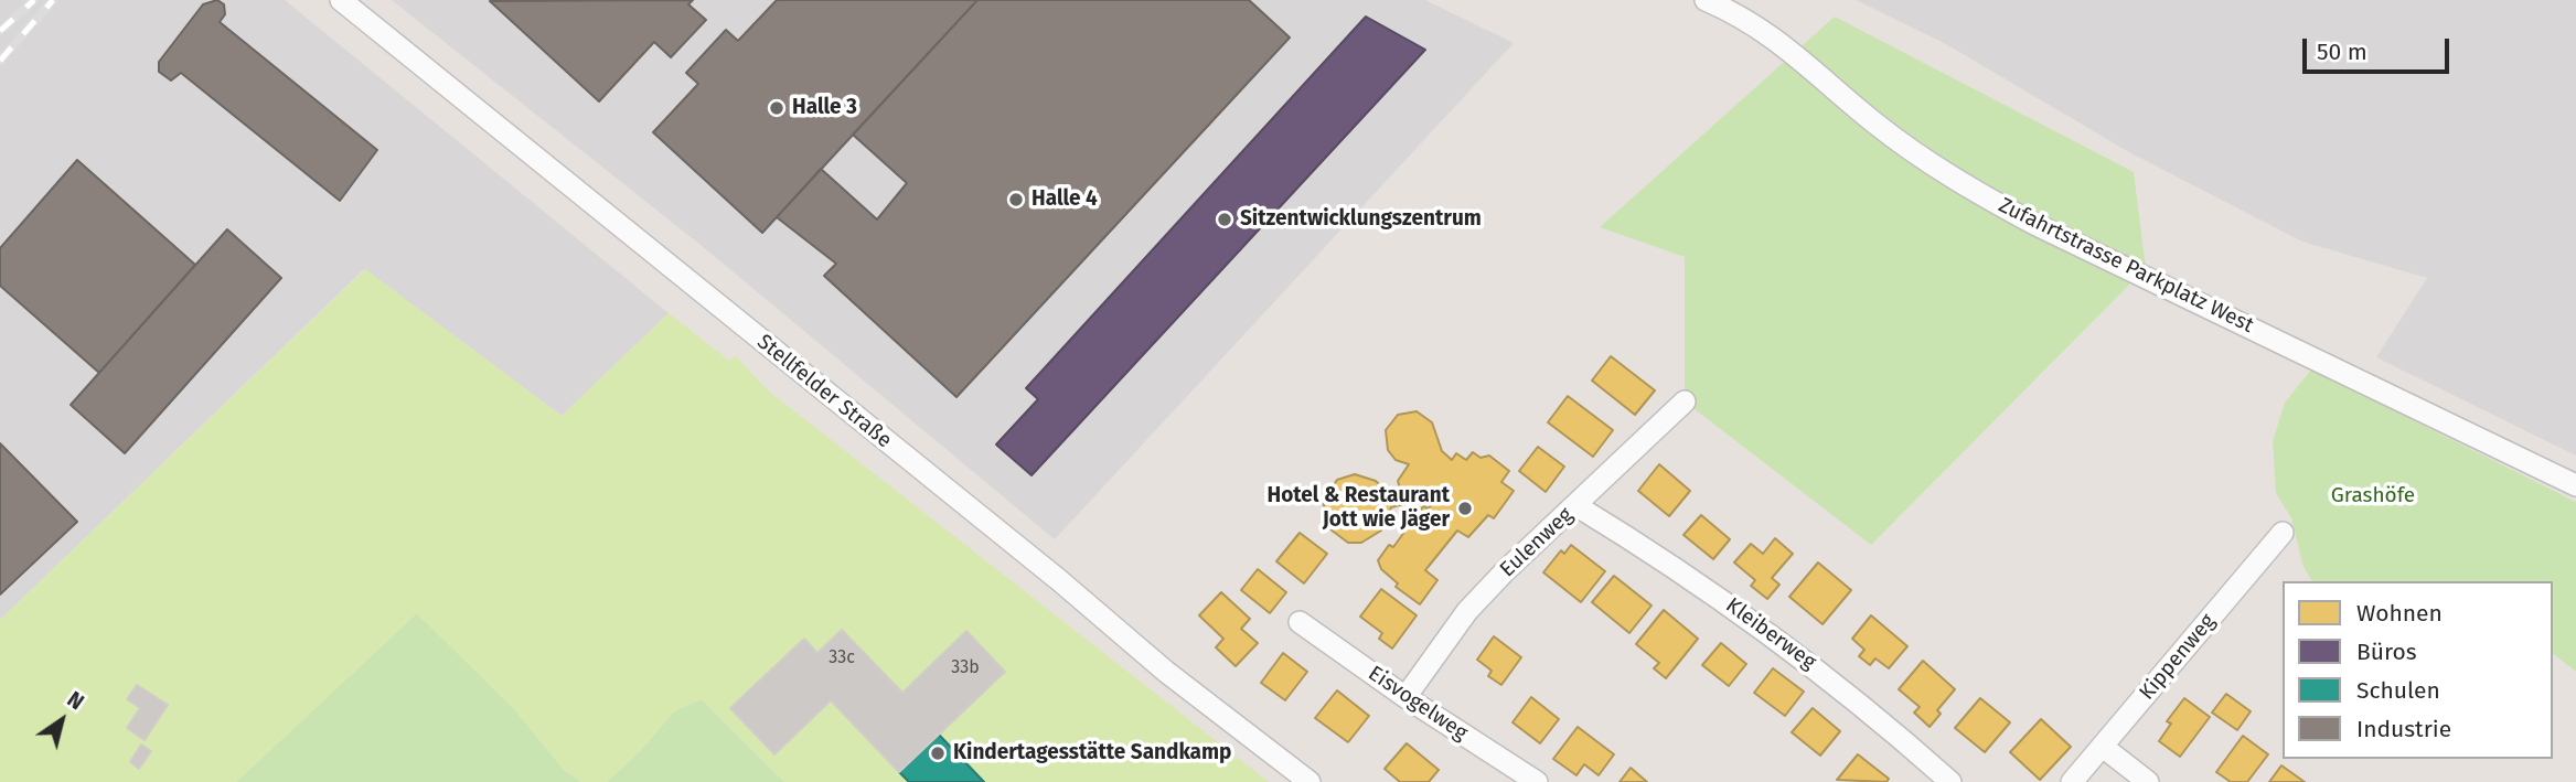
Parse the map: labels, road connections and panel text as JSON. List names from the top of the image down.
{
  "streets": {
    "street": [
      "Zufahrtstrasse Parkplatz West",
      "Stellfelder Straße",
      "Eulenweg",
      "Kleiberweg",
      "Kippenweg",
      "Eisvogelweg"
    ]
  },
  "crossings": [
    ["Eulenweg", "Kleiberweg"],
    ["Eulenweg", "Eisvogelweg"]
  ],
  "parks": ["Grashöfe"],
  "places": [
    "Halle 3",
    "Halle 4",
    "Sitzentwicklungszentrum",
    "Hotel & Restaurant Jott wie Jäger",
    "Kindertagesstätte Sandkamp"
  ],
  "house_numbers": ["33c", "33b"],
  "legend": [
    "Wohnen",
    "Büros",
    "Schulen",
    "Industrie"
  ],
  "scale_bar": "50 m",
  "north": "top right"
}
